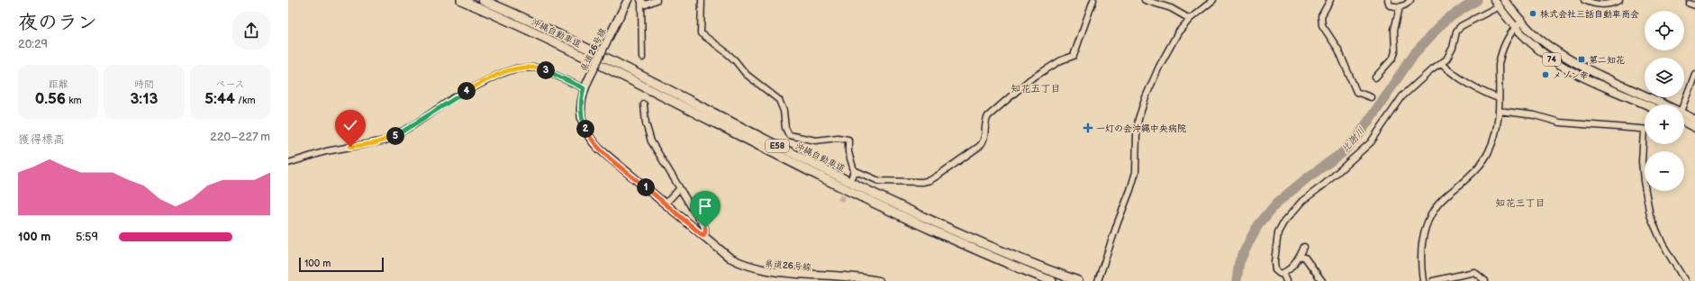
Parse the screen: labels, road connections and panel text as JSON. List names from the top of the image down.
{
  "streets": {
    "highway": ["沖縄自動車道", "E58"],
    "main road": ["県道26号線", "74"]
  },
  "districts": ["知花五丁目", "知花三丁目"],
  "water": ["比謝川"],
  "places": {
    "other": ["株式会社三話自動車商会", "メゾン幸"],
    "transit": ["第二知花"],
    "health": ["一灯の会沖縄中央病院"]
  },
  "scale_bar": "100 m",
  "page": {
    "heading": ["夜のラン", "20:29"],
    "map_buttons": ["+", "−"],
    "stats": [
      ["距離", "0.56 km"],
      ["時間", "3:13"],
      ["ペース", "5:44 /km"]
    ],
    "pins": [
      "3",
      "4",
      "2",
      "5",
      "1"
    ],
    "chart": ["獲得標高", "220–227 m"],
    "list": [
      {
        "name": "100 m",
        "note": "5:59"
      }
    ],
    "scale": "100 m"
  }
}
